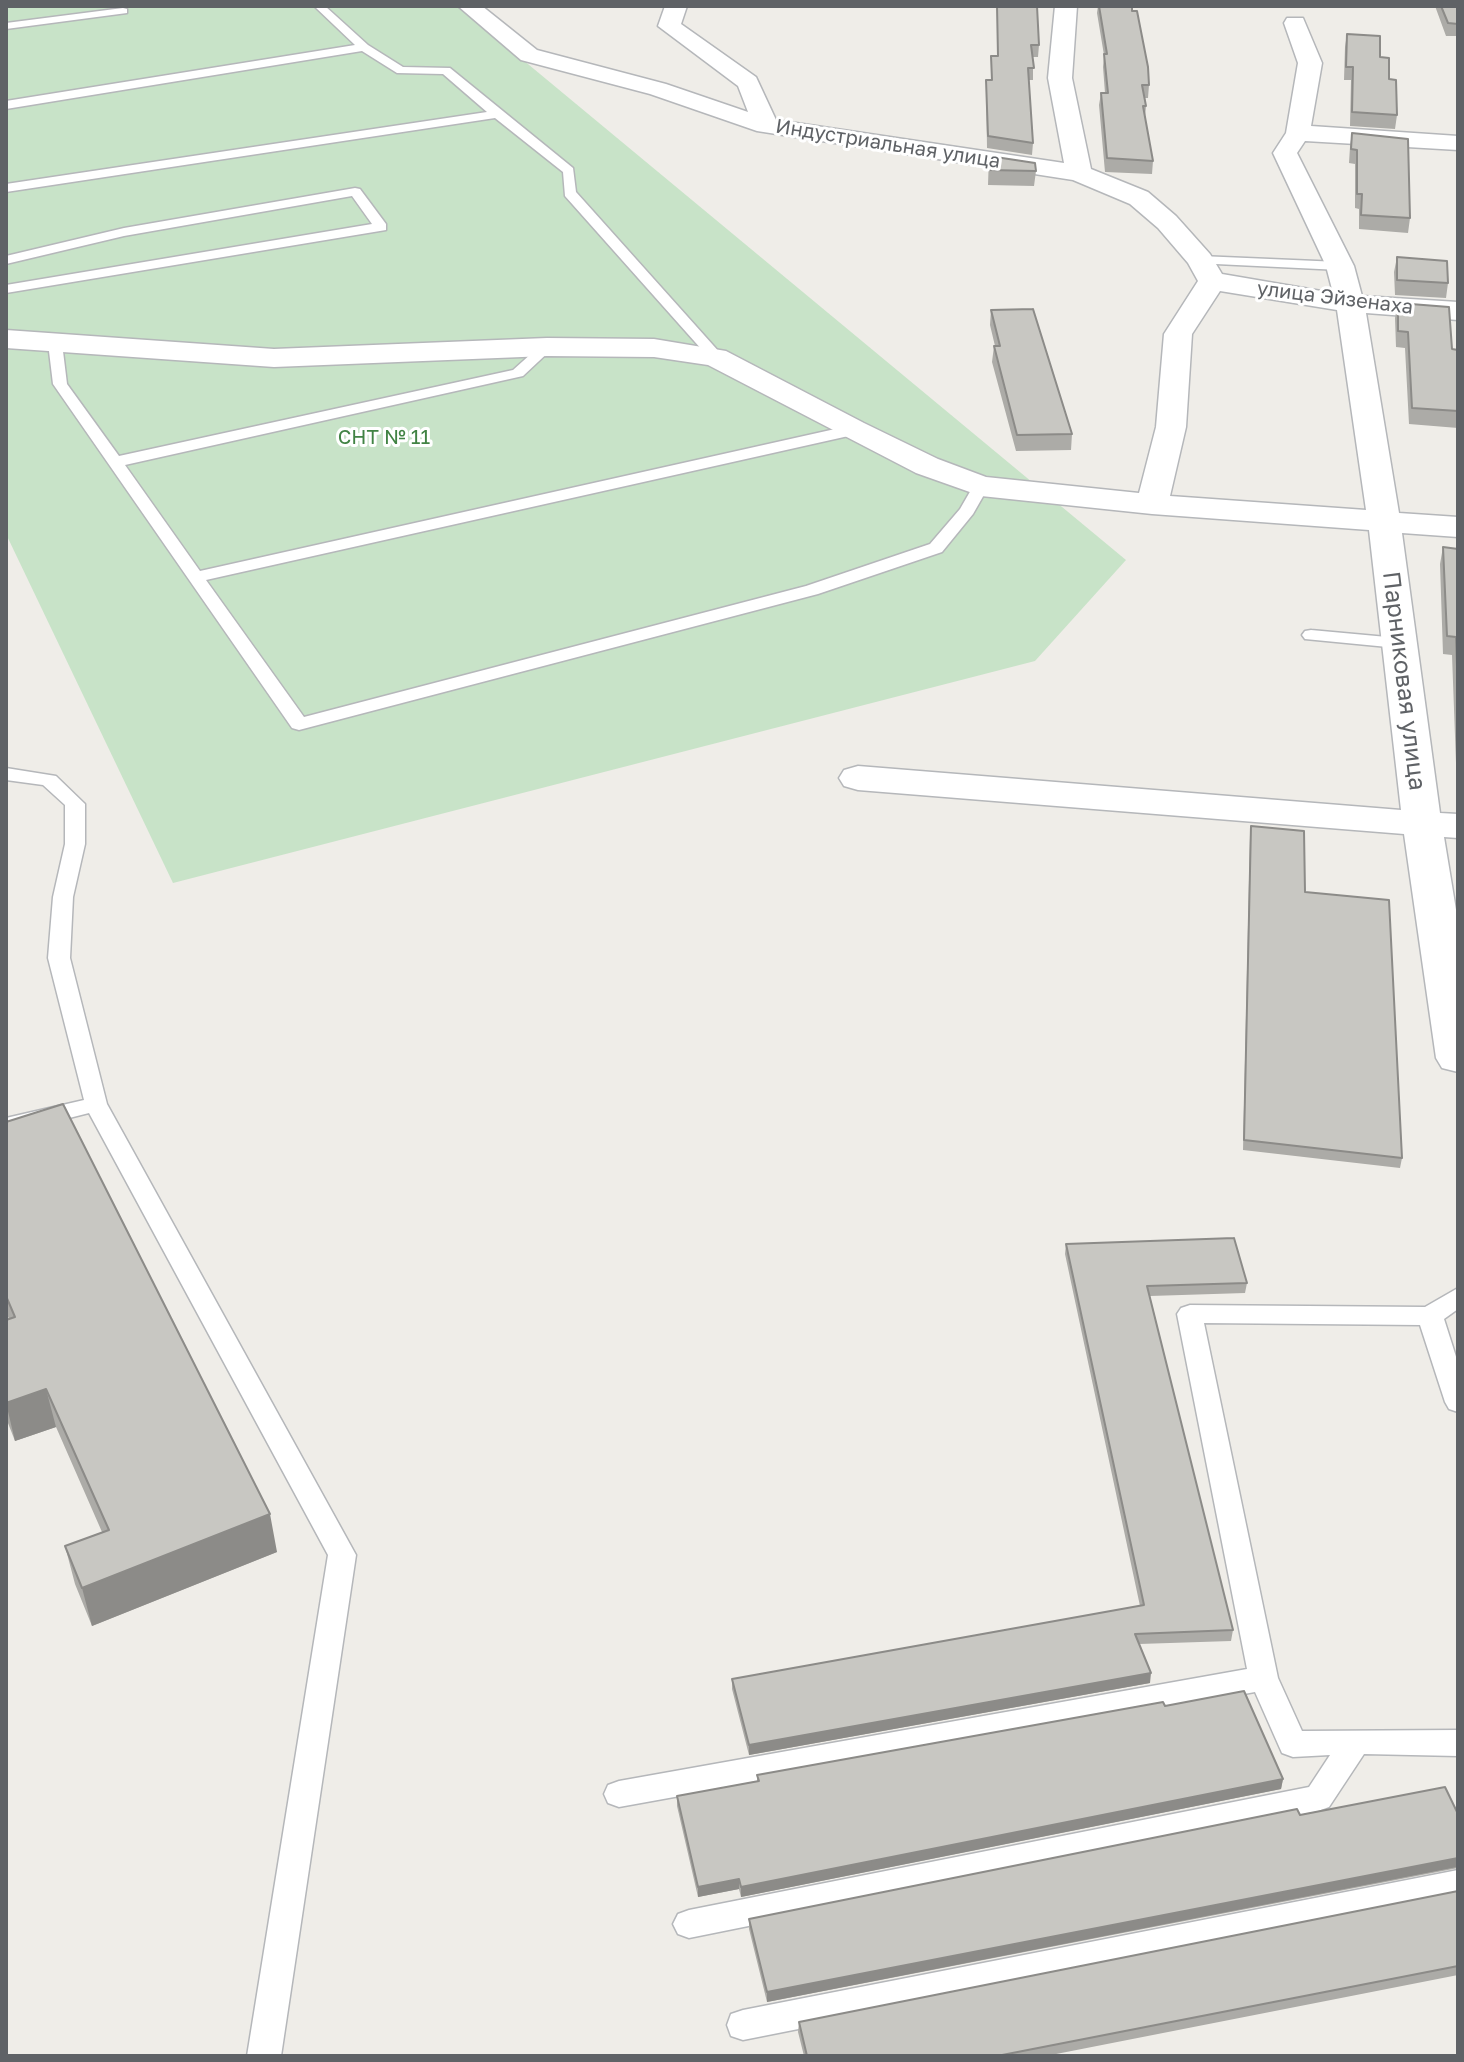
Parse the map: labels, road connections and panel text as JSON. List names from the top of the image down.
{
  "streets": {
    "street": ["Индустриальная улица", "улица Эйзенаха", "Парниковая улица"]
  },
  "crossings": [
    ["Индустриальная улица", "улица Эйзенаха"],
    ["улица Эйзенаха", "Парниковая улица"]
  ],
  "parks": ["СНТ № 11"]
}
